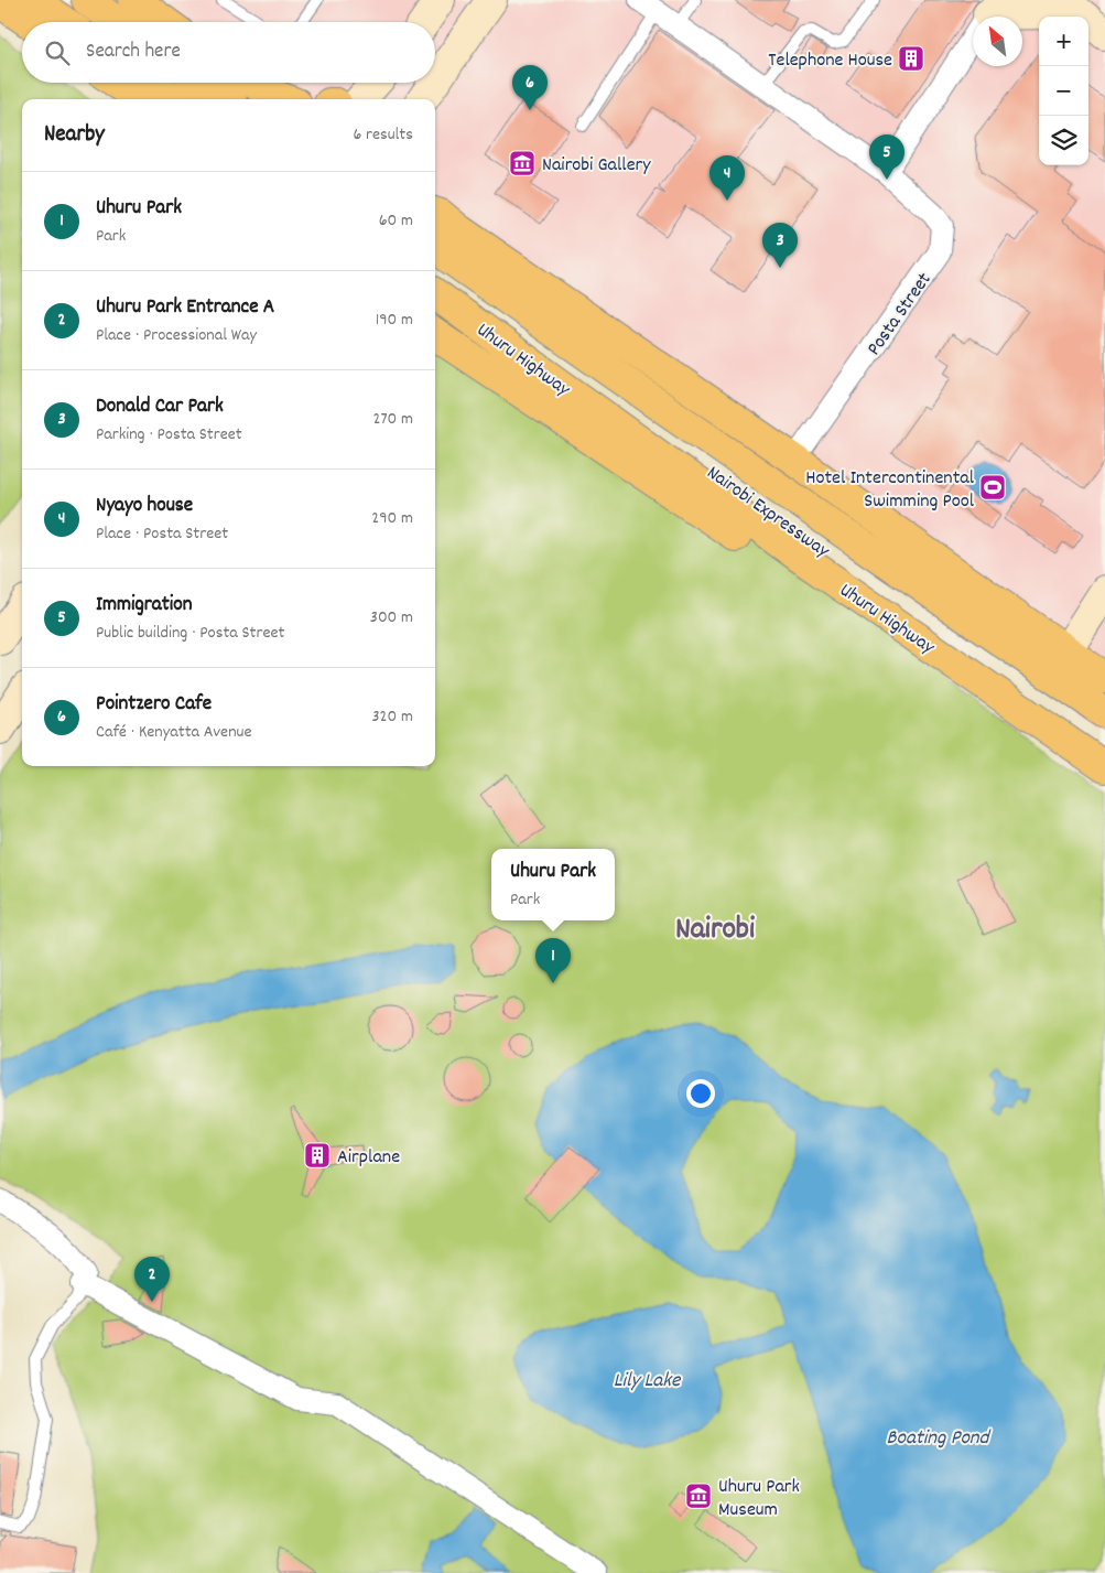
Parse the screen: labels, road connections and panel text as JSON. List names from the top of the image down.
{
  "streets": {
    "highway": ["Uhuru Highway", "Nairobi Expressway"],
    "street": ["Posta Street"]
  },
  "districts": ["Nairobi"],
  "water": ["Lily Lake", "Boating Pond"],
  "places": {
    "building": ["Telephone House", "Airplane"],
    "museum": ["Nairobi Gallery", "Uhuru Park Museum"],
    "sports": ["Hotel Intercontinental Swimming Pool"]
  },
  "north": "top left",
  "page": {
    "map_buttons": ["+", "−"],
    "search": "Search here",
    "pins": [
      "6",
      "5",
      "4",
      "3",
      "1",
      "2"
    ],
    "heading": ["Nearby", "6 results"],
    "list": [
      {
        "mark": "1",
        "name": "Uhuru Park",
        "note": "Park",
        "value": "60 m"
      },
      {
        "mark": "2",
        "name": "Uhuru Park Entrance A",
        "note": "Place · Processional Way",
        "value": "190 m"
      },
      {
        "mark": "3",
        "name": "Donald Car Park",
        "note": "Parking · Posta Street",
        "value": "270 m"
      },
      {
        "mark": "4",
        "name": "Nyayo house",
        "note": "Place · Posta Street",
        "value": "290 m"
      },
      {
        "mark": "5",
        "name": "Immigration",
        "note": "Public building · Posta Street",
        "value": "300 m"
      },
      {
        "mark": "6",
        "name": "Pointzero Cafe",
        "note": "Café · Kenyatta Avenue",
        "value": "320 m"
      }
    ],
    "popup": ["Uhuru Park", "Park"]
  }
}
